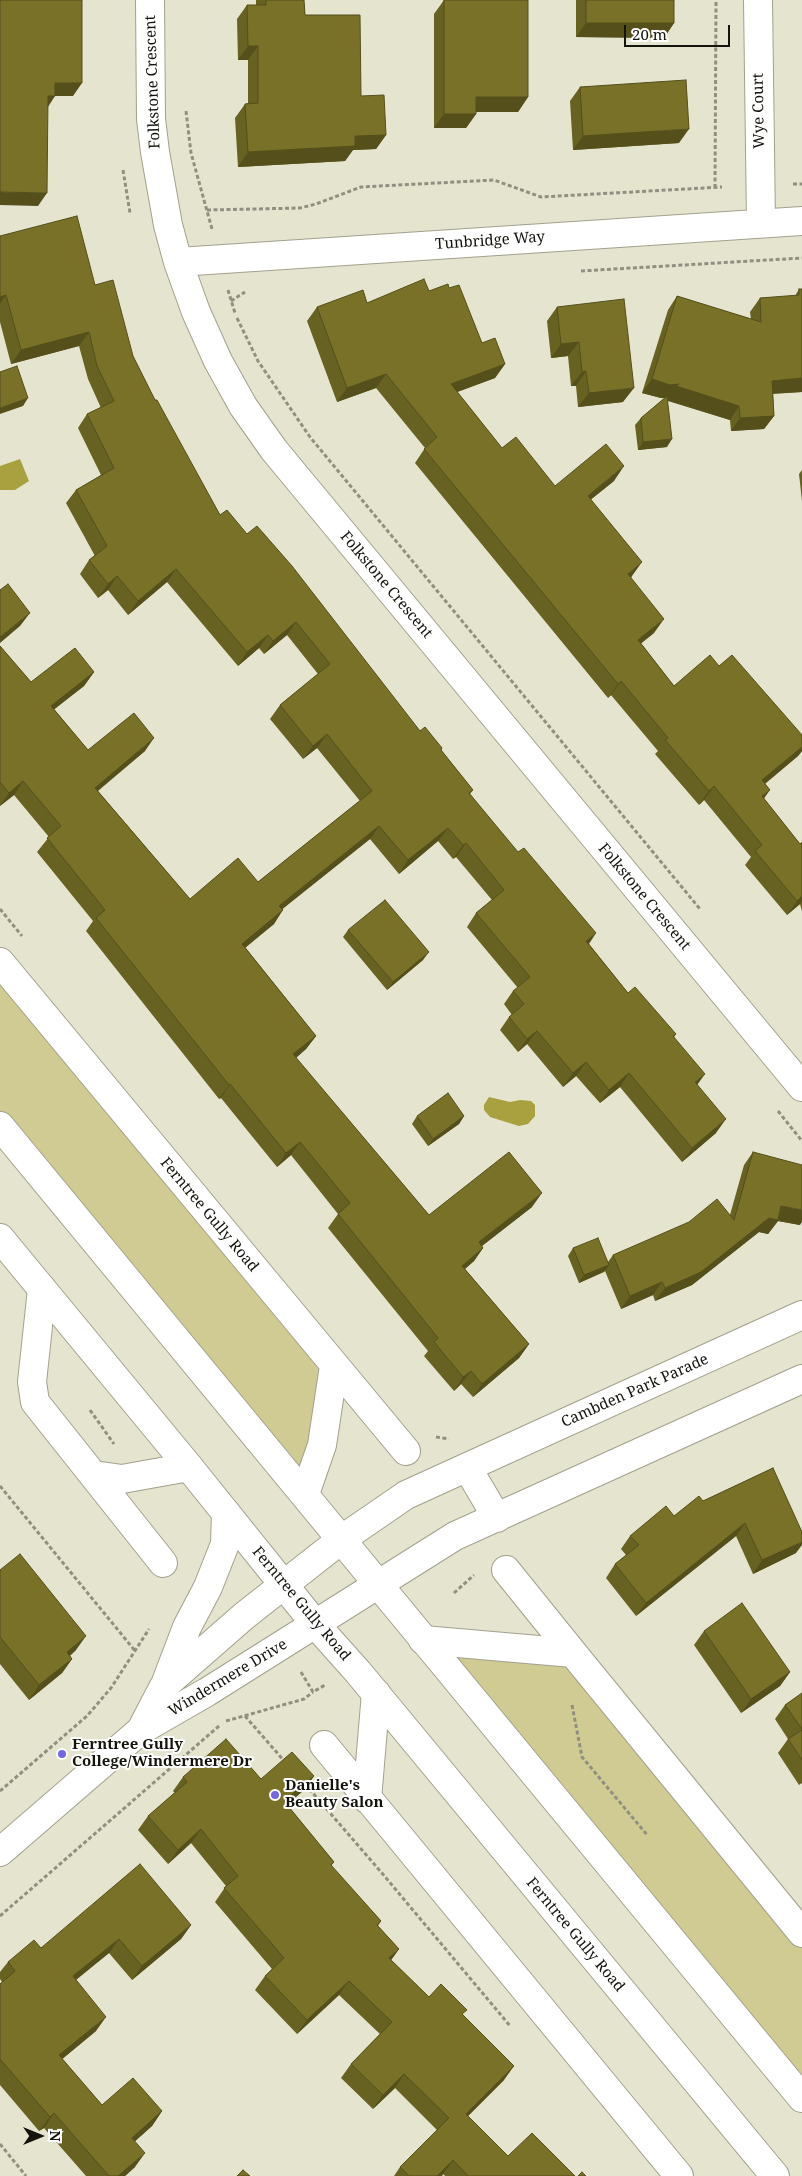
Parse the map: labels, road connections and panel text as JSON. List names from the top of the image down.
{
  "streets": {
    "street": [
      "Folkstone Crescent",
      "Wye Court",
      "Tunbridge Way",
      "Ferntree Gully Road",
      "Cambden Park Parade",
      "Windermere Drive"
    ]
  },
  "crossings": [
    ["Folkstone Crescent", "Tunbridge Way"],
    ["Wye Court", "Tunbridge Way"],
    ["Ferntree Gully Road", "Windermere Drive"],
    ["Cambden Park Parade", "Windermere Drive"]
  ],
  "places": ["Ferntree Gully College/Windermere Dr", "Danielle's Beauty Salon"],
  "scale_bar": "20 m",
  "north": "right"
}
